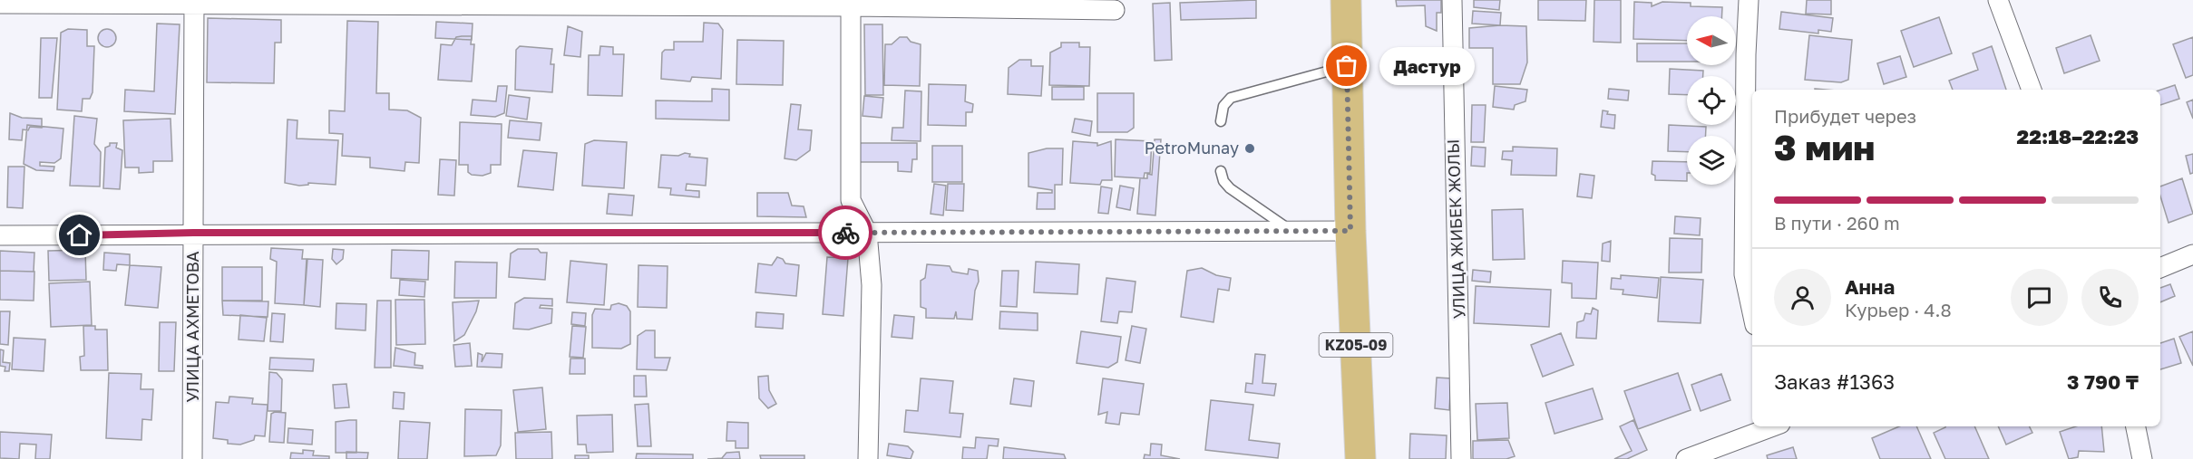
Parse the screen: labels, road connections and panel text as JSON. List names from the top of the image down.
{
  "streets": {
    "main road": ["KZ05-09"],
    "street": ["УЛИЦА ЖИБЕК ЖОЛЫ", "УЛИЦА АХМЕТОВА"]
  },
  "places": ["Дастур", "PetroMunay"],
  "north": "left",
  "page": {
    "bubble": "Дастур",
    "heading": ["3 мин", "Прибудет через", "22:18–22:23"],
    "panel": [
      "Анна",
      "Курьер · 4.8",
      "Заказ #1363",
      "3 790 ₸"
    ],
    "bar": "В пути · 260 m"
  }
}
